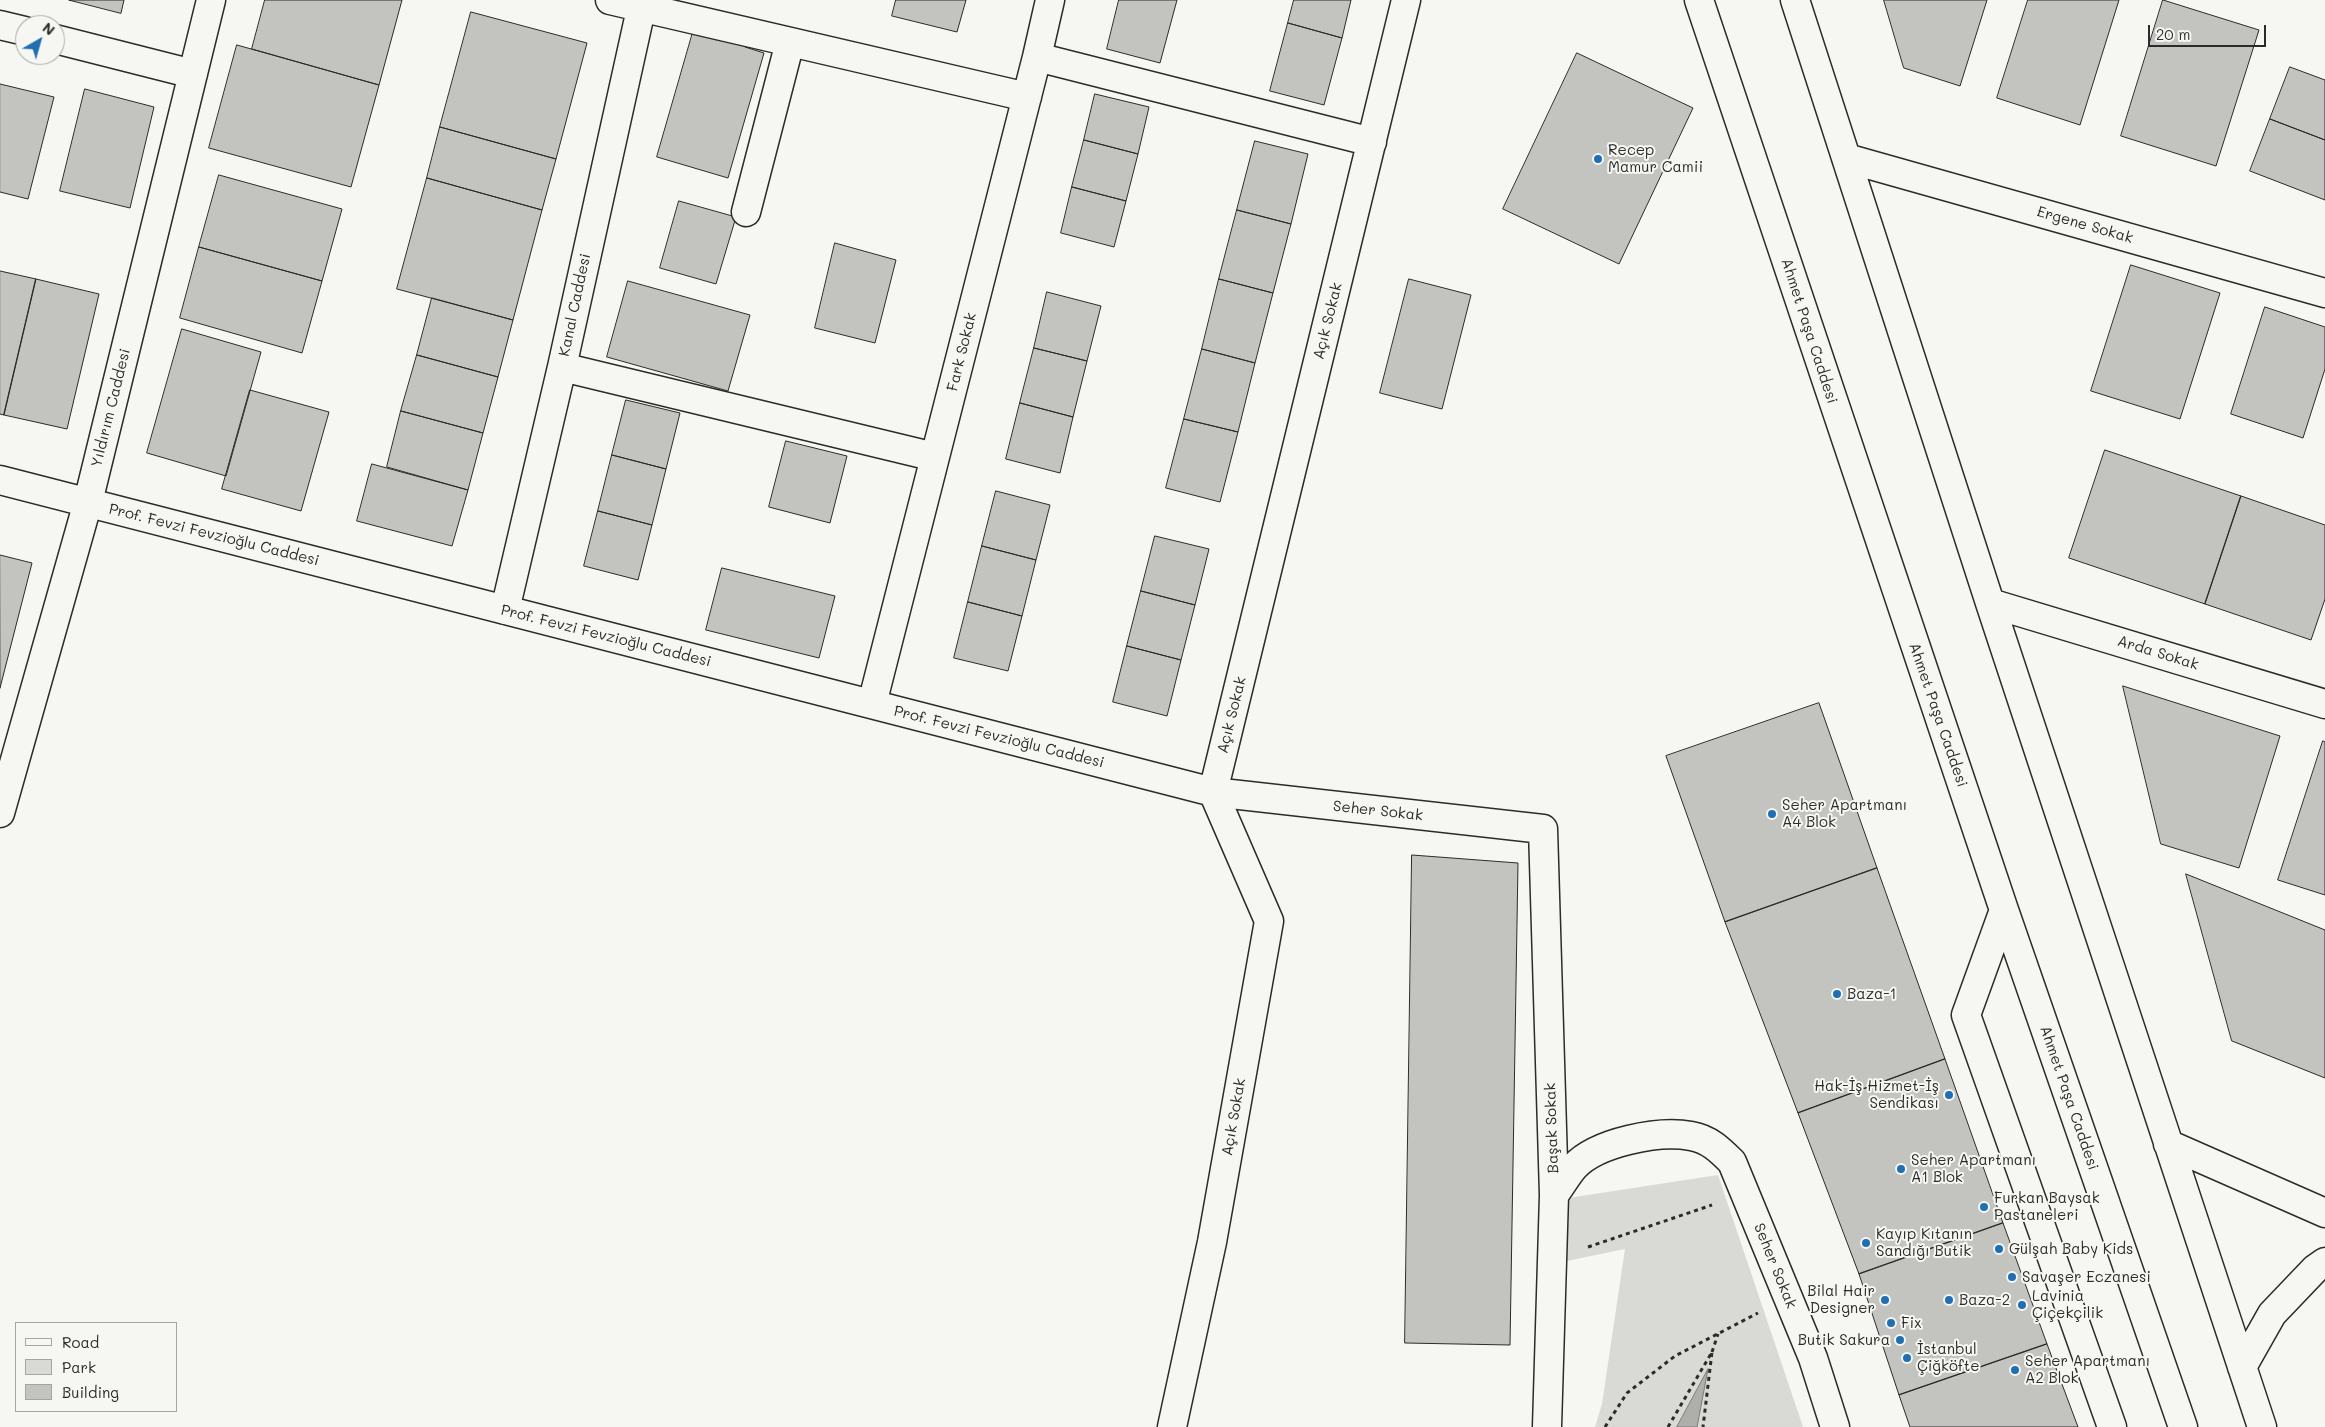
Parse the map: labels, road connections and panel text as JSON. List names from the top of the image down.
{
  "streets": {
    "street": [
      "Ergene Sokak",
      "Kanal Caddesi",
      "Açık Sokak",
      "Ahmet Paşa Caddesi",
      "Fark Sokak",
      "Yıldırım Caddesi",
      "Prof. Fevzi Fevzioğlu Caddesi",
      "Arda Sokak",
      "Seher Sokak",
      "Başak Sokak"
    ]
  },
  "crossings": [
    ["Kanal Caddesi", "Prof. Fevzi Fevzioğlu Caddesi"],
    ["Açık Sokak", "Prof. Fevzi Fevzioğlu Caddesi"],
    ["Açık Sokak", "Seher Sokak"],
    ["Fark Sokak", "Prof. Fevzi Fevzioğlu Caddesi"],
    ["Yıldırım Caddesi", "Prof. Fevzi Fevzioğlu Caddesi"],
    ["Prof. Fevzi Fevzioğlu Caddesi", "Seher Sokak"],
    ["Seher Sokak", "Başak Sokak"]
  ],
  "places": [
    "Recep Mamur Camii",
    "Seher Apartmanı A4 Blok",
    "Baza-1",
    "Hak-İş Hizmet-İş Sendikası",
    "Seher Apartmanı A1 Blok",
    "Furkan Baysak Pastaneleri",
    "Kayıp Kıtanın Sandığı Butik",
    "Gülşah Baby Kids",
    "Savaşer Eczanesi",
    "Bilal Hair Designer",
    "Baza-2",
    "Lavinia Çiçekçilik",
    "Fix",
    "Butik Sakura",
    "İstanbul Çiğköfte",
    "Seher Apartmanı A2 Blok"
  ],
  "legend": ["Road", "Park", "Building"],
  "scale_bar": "20 m",
  "north": "top right"
}
